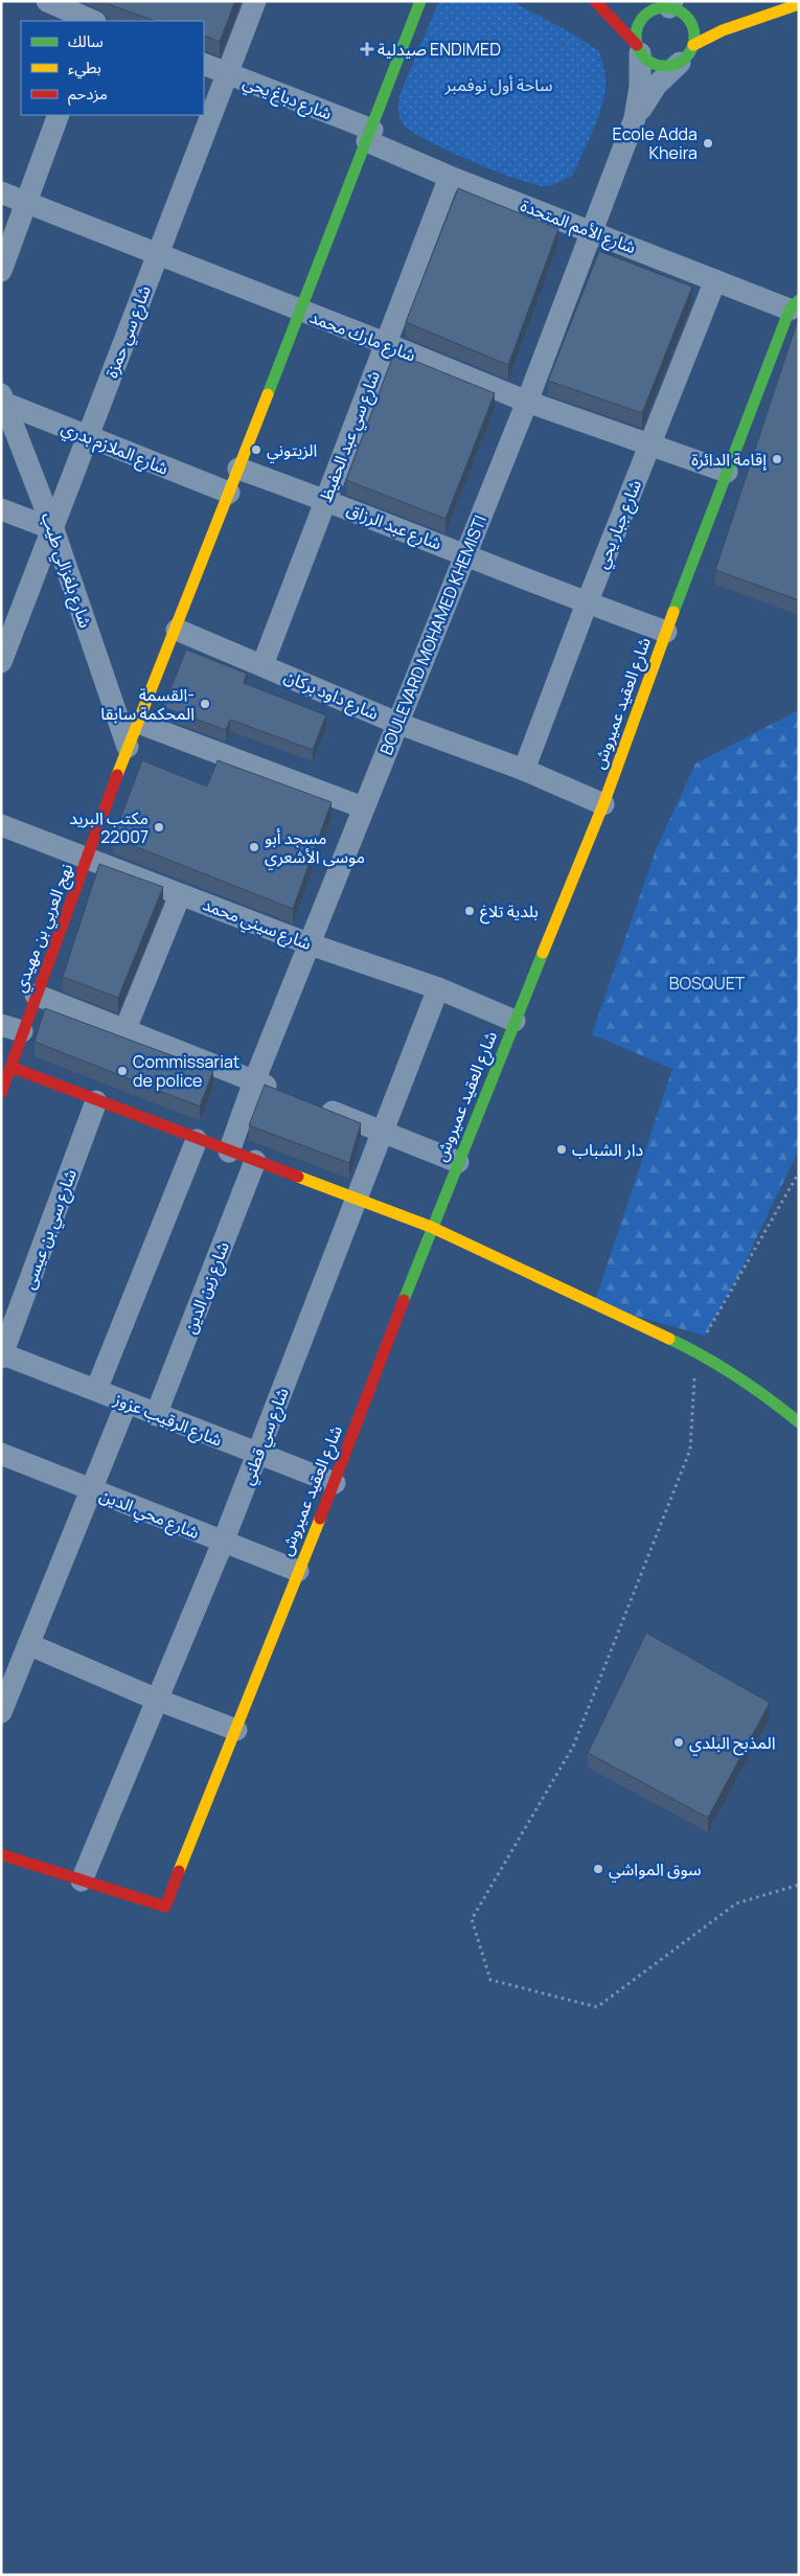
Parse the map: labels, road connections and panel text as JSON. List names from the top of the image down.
{
  "streets": {
    "street": [
      "شارع دباغ يحي",
      "شارع الأمم المتحدة",
      "شارع سي حمزة",
      "شارع مارك محمد",
      "شارع سي عبد الحفيظ",
      "شارع الملازم بدري",
      "شارع جبار يحي",
      "شارع عبد الرزاق",
      "شارع بلغزالي طيب",
      "BOULEVARD MOHAMED KHEMISTI",
      "شارع داود بركان",
      "شارع العقيد عميروش",
      "شارع سيني محمد",
      "نهج العربي بن مهيدي",
      "شارع سي بن عيسى",
      "شارع زين الدين",
      "شارع الرقيب عزوز",
      "شارع سي قطني",
      "شارع محي الدين"
    ]
  },
  "crossings": [
    ["شارع دباغ يحي", "شارع الأمم المتحدة"],
    ["شارع دباغ يحي", "شارع سي حمزة"],
    ["شارع دباغ يحي", "نهج العربي بن مهيدي"],
    ["شارع الأمم المتحدة", "شارع سي عبد الحفيظ"],
    ["شارع الأمم المتحدة", "شارع جبار يحي"],
    ["شارع الأمم المتحدة", "BOULEVARD MOHAMED KHEMISTI"],
    ["شارع الأمم المتحدة", "شارع العقيد عميروش"],
    ["شارع الأمم المتحدة", "نهج العربي بن مهيدي"],
    ["شارع سي حمزة", "شارع مارك محمد"],
    ["شارع سي حمزة", "شارع الملازم بدري"],
    ["شارع سي حمزة", "شارع بلغزالي طيب"],
    ["شارع مارك محمد", "شارع سي عبد الحفيظ"],
    ["شارع مارك محمد", "شارع جبار يحي"],
    ["شارع مارك محمد", "BOULEVARD MOHAMED KHEMISTI"],
    ["شارع مارك محمد", "شارع العقيد عميروش"],
    ["شارع مارك محمد", "نهج العربي بن مهيدي"],
    ["شارع سي عبد الحفيظ", "شارع عبد الرزاق"],
    ["شارع سي عبد الحفيظ", "شارع داود بركان"],
    ["شارع الملازم بدري", "شارع بلغزالي طيب"],
    ["شارع الملازم بدري", "نهج العربي بن مهيدي"],
    ["شارع جبار يحي", "شارع عبد الرزاق"],
    ["شارع جبار يحي", "شارع داود بركان"],
    ["شارع عبد الرزاق", "BOULEVARD MOHAMED KHEMISTI"],
    ["شارع عبد الرزاق", "شارع العقيد عميروش"],
    ["شارع عبد الرزاق", "نهج العربي بن مهيدي"],
    ["شارع بلغزالي طيب", "نهج العربي بن مهيدي"],
    ["BOULEVARD MOHAMED KHEMISTI", "شارع داود بركان"],
    ["BOULEVARD MOHAMED KHEMISTI", "شارع سيني محمد"],
    ["شارع داود بركان", "شارع العقيد عميروش"],
    ["شارع داود بركان", "نهج العربي بن مهيدي"],
    ["شارع العقيد عميروش", "شارع سيني محمد"],
    ["شارع العقيد عميروش", "شارع الرقيب عزوز"],
    ["شارع العقيد عميروش", "شارع سي قطني"],
    ["شارع العقيد عميروش", "شارع محي الدين"],
    ["شارع سيني محمد", "نهج العربي بن مهيدي"],
    ["شارع سيني محمد", "شارع سي قطني"],
    ["شارع سي بن عيسى", "شارع الرقيب عزوز"],
    ["شارع زين الدين", "شارع الرقيب عزوز"],
    ["شارع الرقيب عزوز", "شارع سي قطني"],
    ["شارع سي قطني", "شارع محي الدين"]
  ],
  "parks": ["ساحة أول نوفمبر", "BOSQUET"],
  "places": {
    "health": ["صيدلية ENDIMED"],
    "other": [
      "Ecole Adda Kheira",
      "الزيتوني",
      "إقامة الدائرة",
      "القسمة- المحكمة سابقا",
      "مكتب البريد 22007",
      "مسجد أبو موسى الأشعري",
      "بلدية تلاغ",
      "Commissariat de police",
      "دار الشباب",
      "المذبح البلدي",
      "سوق المواشي"
    ]
  },
  "legend": ["سالك", "بطيء", "مزدحم"]
}
